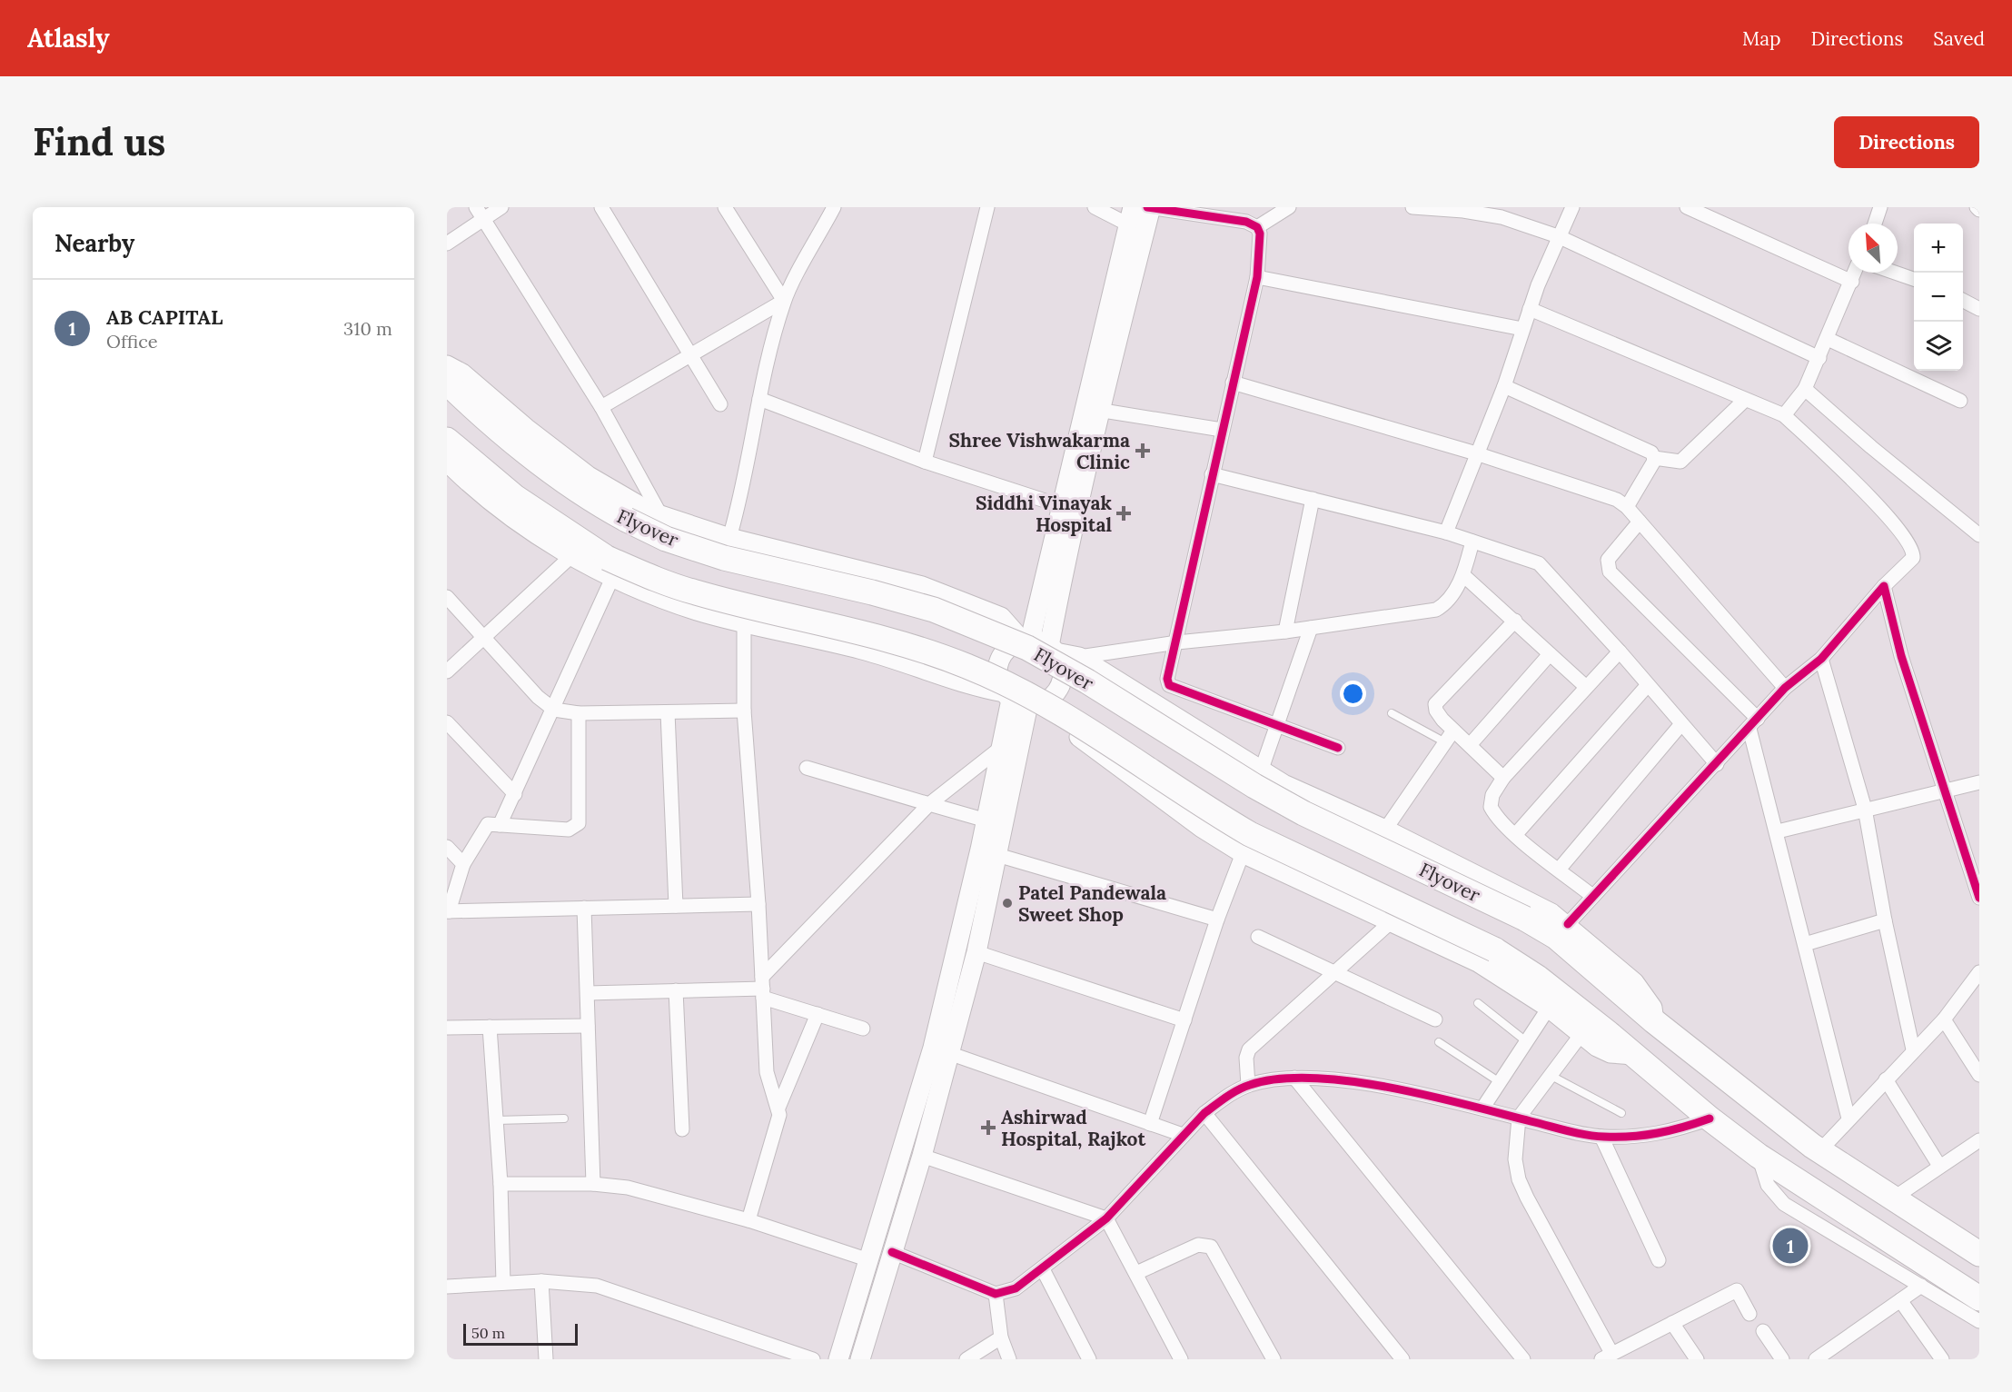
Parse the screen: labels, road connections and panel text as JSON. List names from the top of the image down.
{
  "streets": {
    "highway": ["Flyover"]
  },
  "places": {
    "health": ["Shree Vishwakarma Clinic", "Siddhi Vinayak Hospital", "Ashirwad Hospital, Rajkot"],
    "other": ["Patel Pandewala Sweet Shop"]
  },
  "scale_bar": "50 m",
  "north": "top left",
  "page": {
    "header": "Atlasly",
    "nav": ["Map", "Directions", "Saved"],
    "buttons": "Directions",
    "title": "Find us",
    "heading": "Nearby",
    "map_buttons": ["+", "−"],
    "list": [
      {
        "mark": "1",
        "name": "AB CAPITAL",
        "note": "Office",
        "value": "310 m"
      }
    ],
    "pins": "1",
    "scale": "50 m"
  }
}
